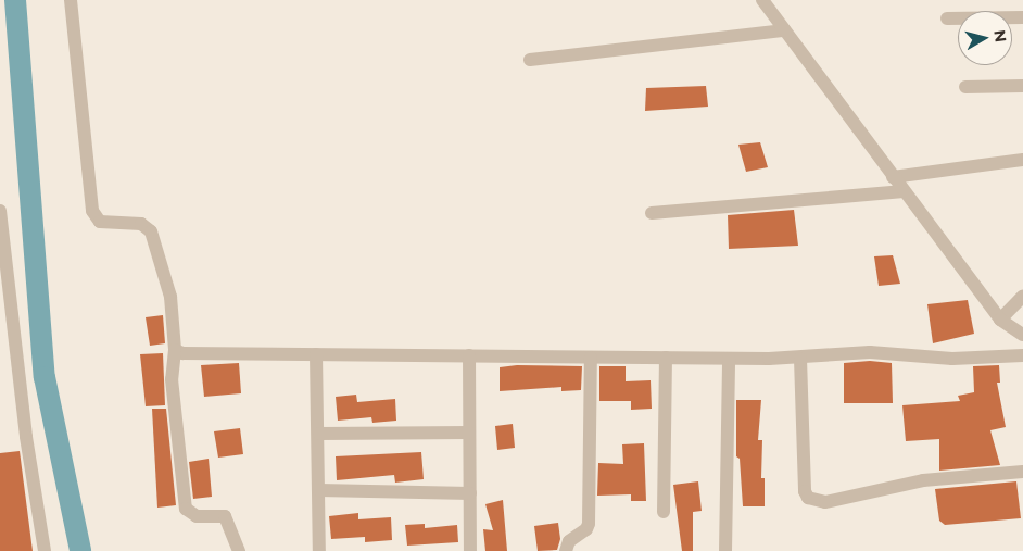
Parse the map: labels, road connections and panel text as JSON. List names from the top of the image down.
{
  "north": "right"
}
